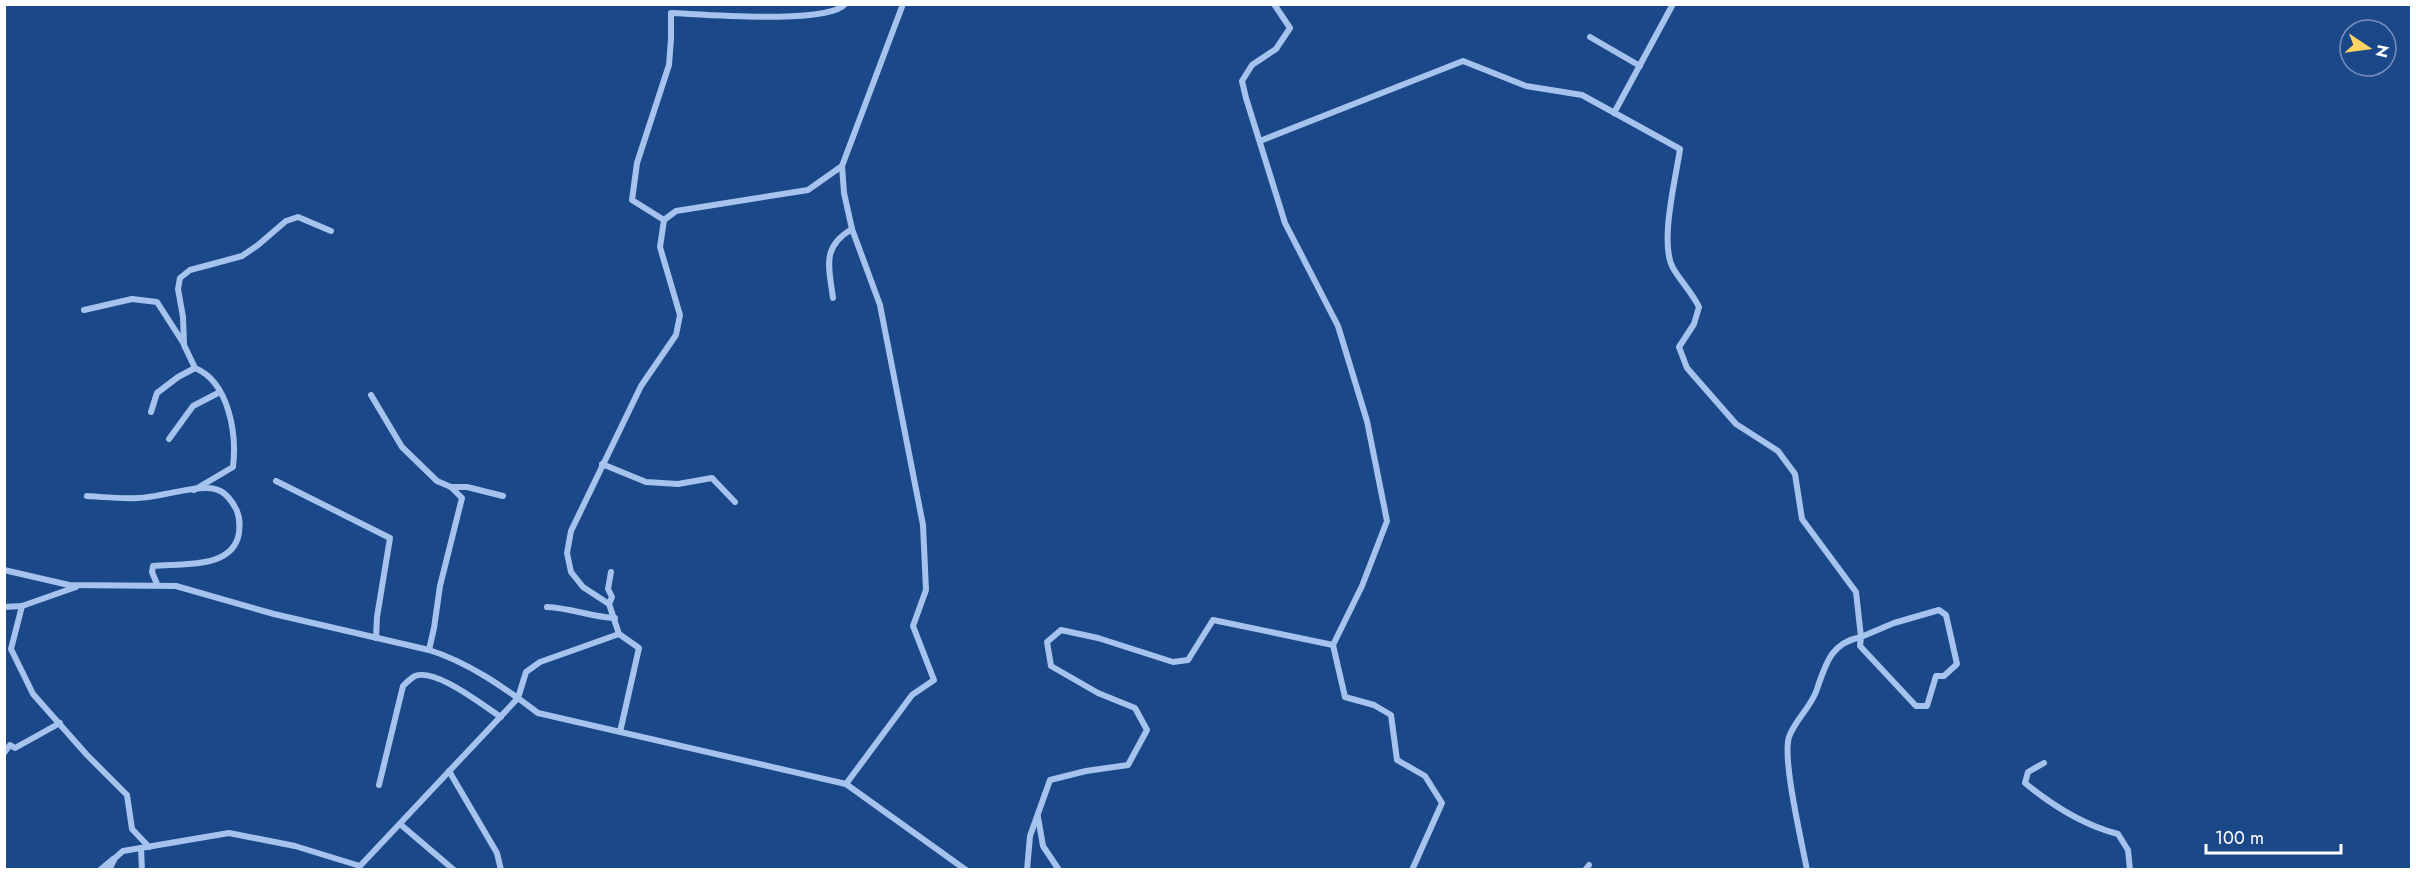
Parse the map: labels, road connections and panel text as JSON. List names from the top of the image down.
{
  "scale_bar": "100 m",
  "north": "right"
}
